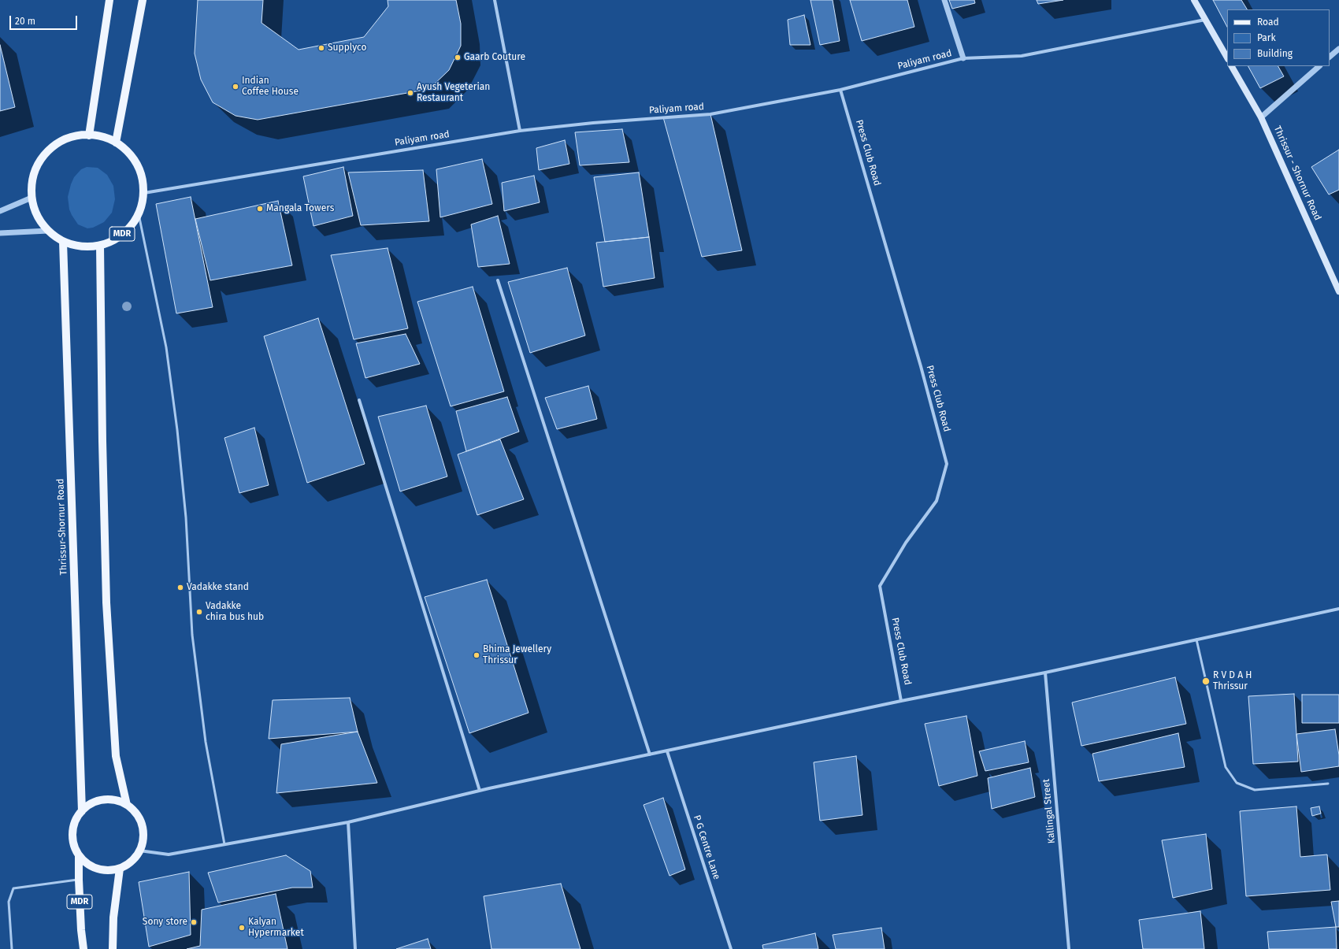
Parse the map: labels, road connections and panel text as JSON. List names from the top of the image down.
{
  "streets": {
    "main road": ["Thrissur - Shornur Road", "MDR", "Thrissur-Shornur Road"],
    "street": [
      "Paliyam road",
      "Press Club Road",
      "Kallingal Street",
      "P G Centre Lane"
    ]
  },
  "crossings": [
    ["Paliyam road", "Press Club Road"],
    ["Paliyam road", "MDR"],
    ["Paliyam road", "Thrissur-Shornur Road"],
    ["MDR", "Thrissur-Shornur Road"]
  ],
  "places": [
    "Supplyco",
    "Gaarb Couture",
    "Indian Coffee House",
    "Ayush Vegeterian Restaurant",
    "Mangala Towers",
    "Vadakke stand",
    "Vadakke chira bus hub",
    "Bhima Jewellery Thrissur",
    "R V D A H Thrissur",
    "Sony store",
    "Kalyan Hypermarket"
  ],
  "legend": ["Road", "Park", "Building"],
  "scale_bar": "20 m"
}
